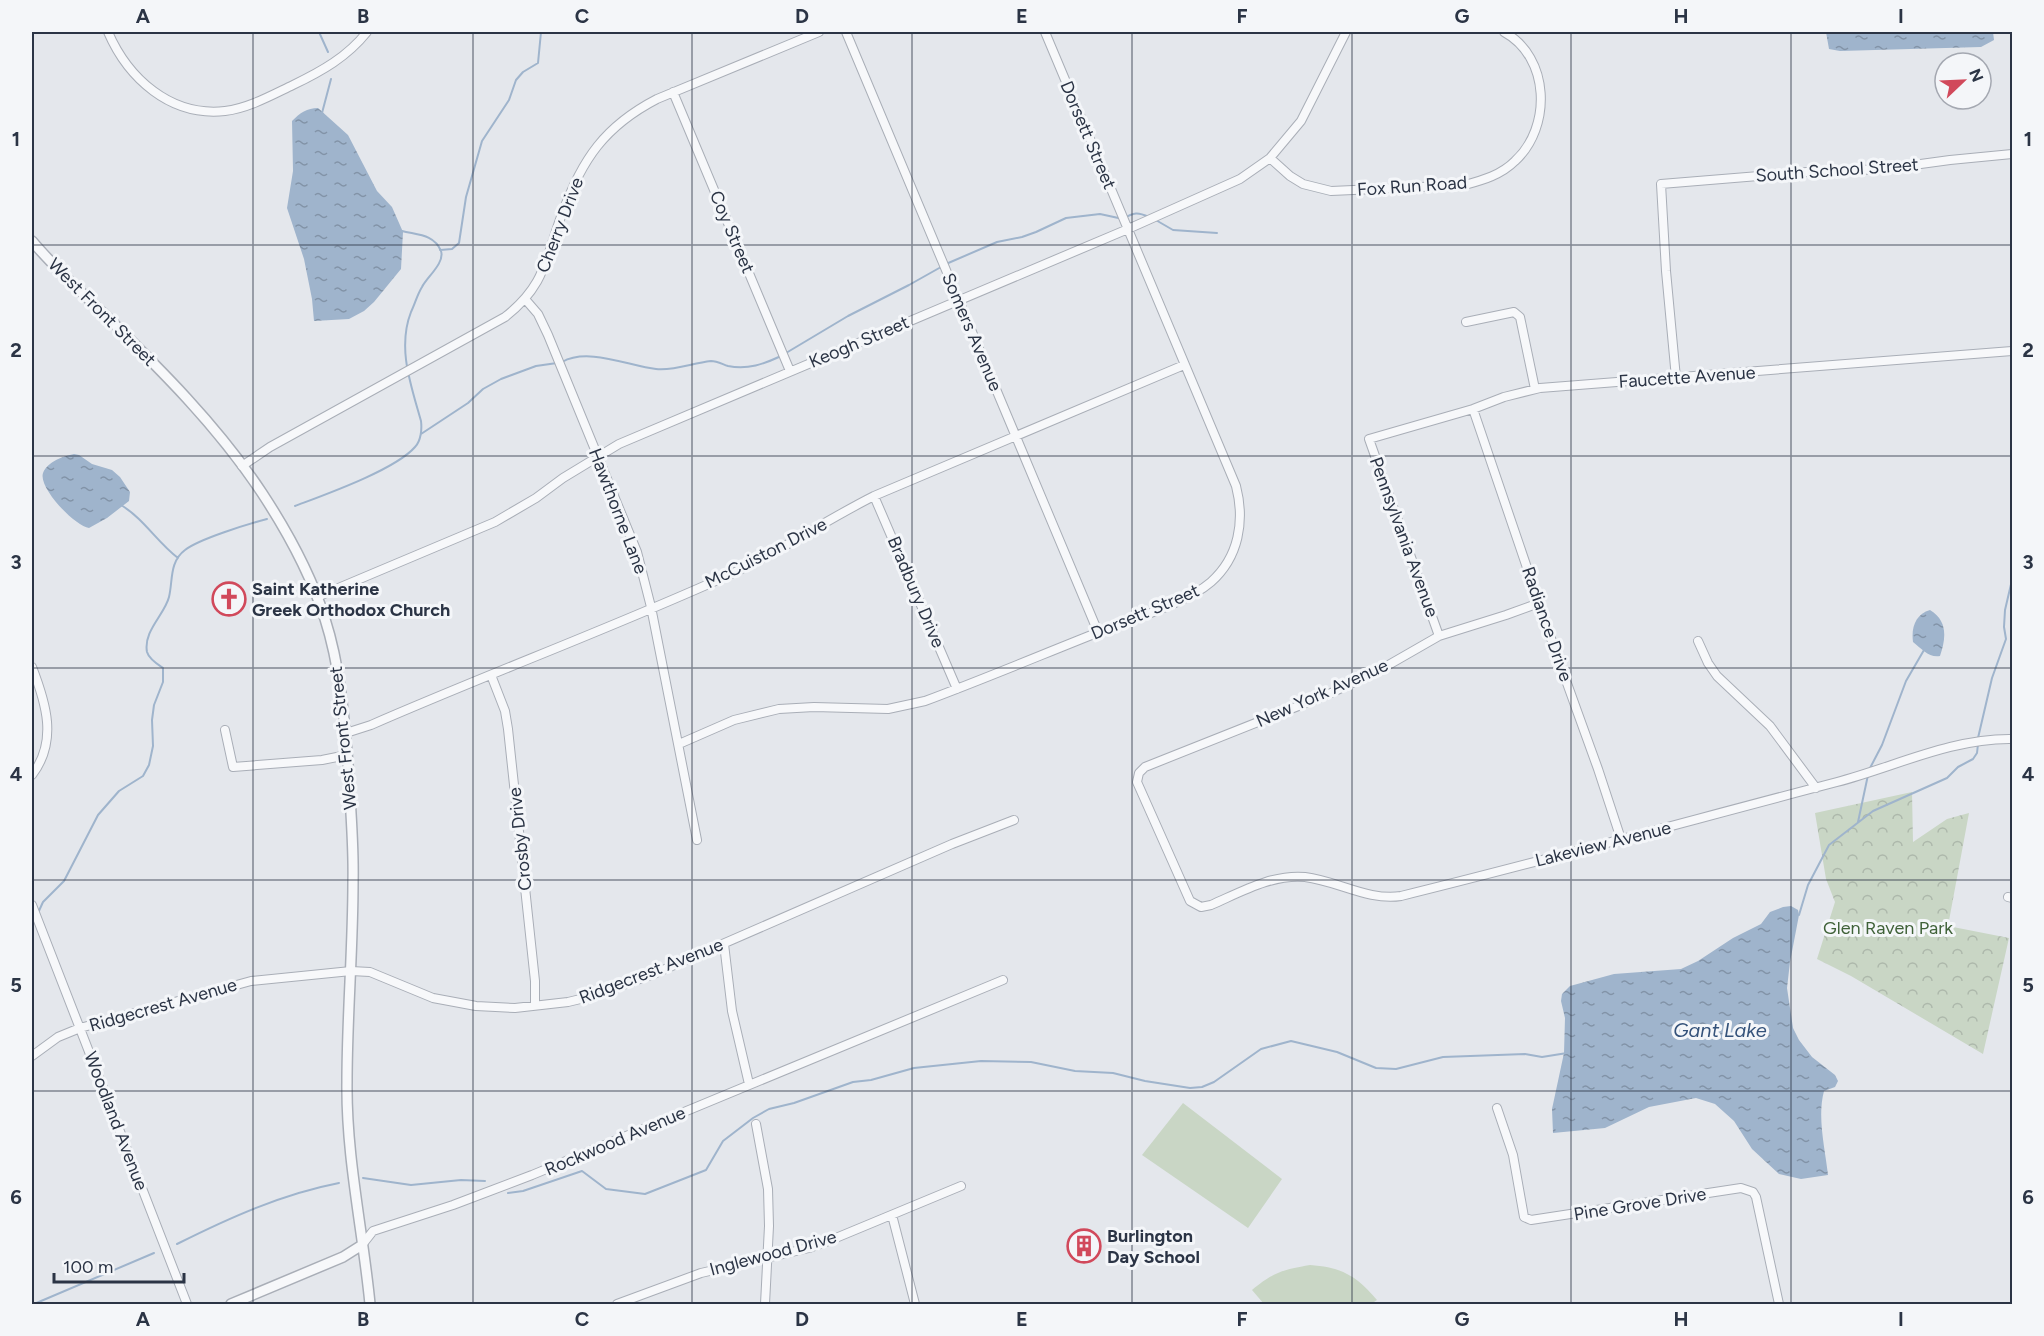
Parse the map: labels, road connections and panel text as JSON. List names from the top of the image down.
{
  "streets": {
    "street": [
      "Dorsett Street",
      "South School Street",
      "Fox Run Road",
      "Cherry Drive",
      "Coy Street",
      "West Front Street",
      "Somers Avenue",
      "Keogh Street",
      "Faucette Avenue",
      "Hawthorne Lane",
      "Pennsylvania Avenue",
      "McCuiston Drive",
      "Bradbury Drive",
      "Radiance Drive",
      "New York Avenue",
      "Crosby Drive",
      "Lakeview Avenue",
      "Ridgecrest Avenue",
      "Woodland Avenue",
      "Rockwood Avenue",
      "Pine Grove Drive",
      "Inglewood Drive"
    ]
  },
  "crossings": [
    ["Dorsett Street", "Somers Avenue"],
    ["Dorsett Street", "Keogh Street"],
    ["Dorsett Street", "Hawthorne Lane"],
    ["Dorsett Street", "McCuiston Drive"],
    ["Dorsett Street", "Bradbury Drive"],
    ["South School Street", "Faucette Avenue"],
    ["Fox Run Road", "Keogh Street"],
    ["Cherry Drive", "Coy Street"],
    ["Cherry Drive", "West Front Street"],
    ["Cherry Drive", "Hawthorne Lane"],
    ["Coy Street", "Keogh Street"],
    ["West Front Street", "Keogh Street"],
    ["West Front Street", "McCuiston Drive"],
    ["West Front Street", "Ridgecrest Avenue"],
    ["West Front Street", "Rockwood Avenue"],
    ["Somers Avenue", "Keogh Street"],
    ["Somers Avenue", "McCuiston Drive"],
    ["Keogh Street", "Hawthorne Lane"],
    ["Faucette Avenue", "Pennsylvania Avenue"],
    ["Faucette Avenue", "Radiance Drive"],
    ["Hawthorne Lane", "McCuiston Drive"],
    ["Pennsylvania Avenue", "New York Avenue"],
    ["McCuiston Drive", "Bradbury Drive"],
    ["McCuiston Drive", "Crosby Drive"],
    ["Radiance Drive", "New York Avenue"],
    ["Radiance Drive", "Lakeview Avenue"],
    ["New York Avenue", "Lakeview Avenue"],
    ["Crosby Drive", "Ridgecrest Avenue"],
    ["Ridgecrest Avenue", "Woodland Avenue"]
  ],
  "water": ["Gant Lake"],
  "parks": ["Glen Raven Park"],
  "places": {
    "church": ["Saint Katherine Greek Orthodox Church"],
    "building": ["Burlington Day School"]
  },
  "scale_bar": "100 m",
  "north": "top right",
  "grid": {
    "columns": [
      "A",
      "B",
      "C",
      "D",
      "E",
      "F",
      "G",
      "H",
      "I"
    ],
    "rows": [
      "1",
      "2",
      "3",
      "4",
      "5",
      "6"
    ]
  }
}
